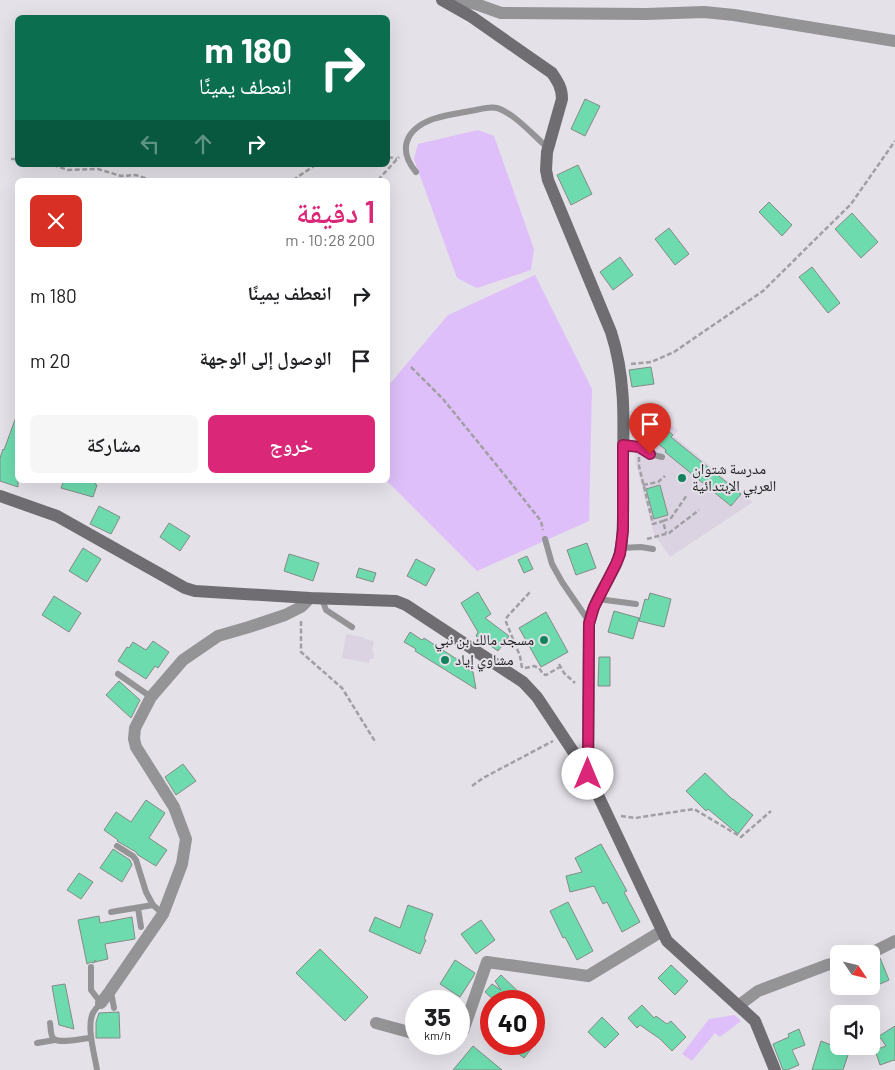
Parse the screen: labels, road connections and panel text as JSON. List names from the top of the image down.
{
  "places": ["مدرسة شتوان العربي الإبتدائية", "مسجد مالك بن نبي", "مشاوي إياد"],
  "north": "bottom right",
  "page": {
    "turn": ["180 m", "انعطف يمينًا"],
    "heading": ["1 دقيقة", "200 m · 10:28"],
    "list": [
      {
        "name": "انعطف يمينًا",
        "value": "180 m"
      },
      {
        "name": "الوصول إلى الوجهة",
        "value": "20 m"
      }
    ],
    "buttons": ["خروج", "مشاركة"],
    "speed": "35 km/h",
    "limit": "40"
  }
}
